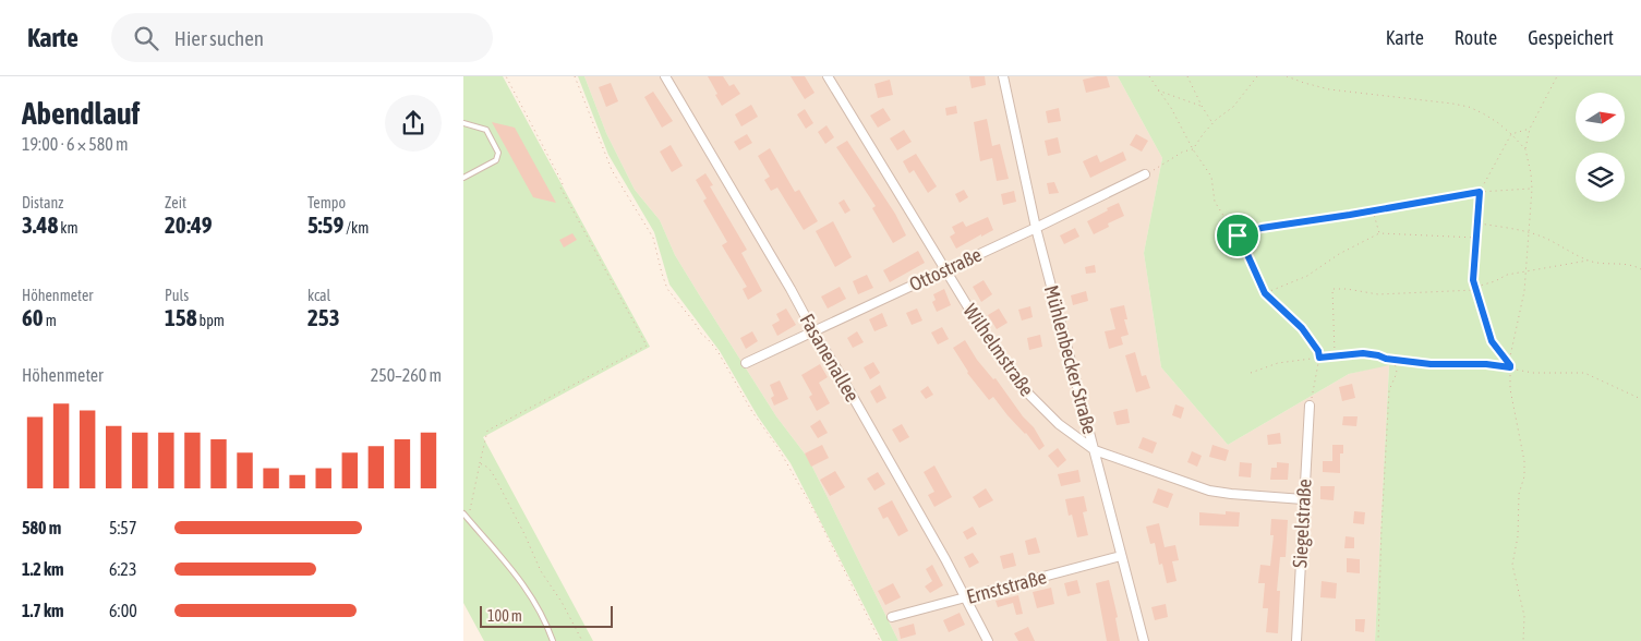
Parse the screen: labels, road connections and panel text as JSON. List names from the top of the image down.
{
  "streets": {
    "street": [
      "Ottostraße",
      "Wilhelmstraße",
      "Fasanenallee",
      "Mühlenbecker Straße",
      "Siegelstraße",
      "Ernststraße"
    ]
  },
  "crossings": [
    ["Ottostraße", "Wilhelmstraße"],
    ["Ottostraße", "Fasanenallee"],
    ["Ottostraße", "Mühlenbecker Straße"],
    ["Wilhelmstraße", "Mühlenbecker Straße"],
    ["Wilhelmstraße", "Siegelstraße"],
    ["Fasanenallee", "Ernststraße"],
    ["Mühlenbecker Straße", "Ernststraße"]
  ],
  "scale_bar": "100 m",
  "north": "right",
  "page": {
    "header": "Karte",
    "search": "Hier suchen",
    "nav": ["Karte", "Route", "Gespeichert"],
    "heading": ["Abendlauf", "19:00 · 6 × 580 m"],
    "stats": [
      ["Distanz", "3.48 km"],
      ["Zeit", "20:49"],
      ["Tempo", "5:59 /km"],
      ["Höhenmeter", "60 m"],
      ["Puls", "158 bpm"],
      ["kcal", "253"]
    ],
    "chart": ["Höhenmeter", "250–260 m"],
    "list": [
      {
        "name": "580 m",
        "note": "5:57"
      },
      {
        "name": "1.2 km",
        "note": "6:23"
      },
      {
        "name": "1.7 km",
        "note": "6:00"
      }
    ],
    "scale": "100 m"
  }
}
